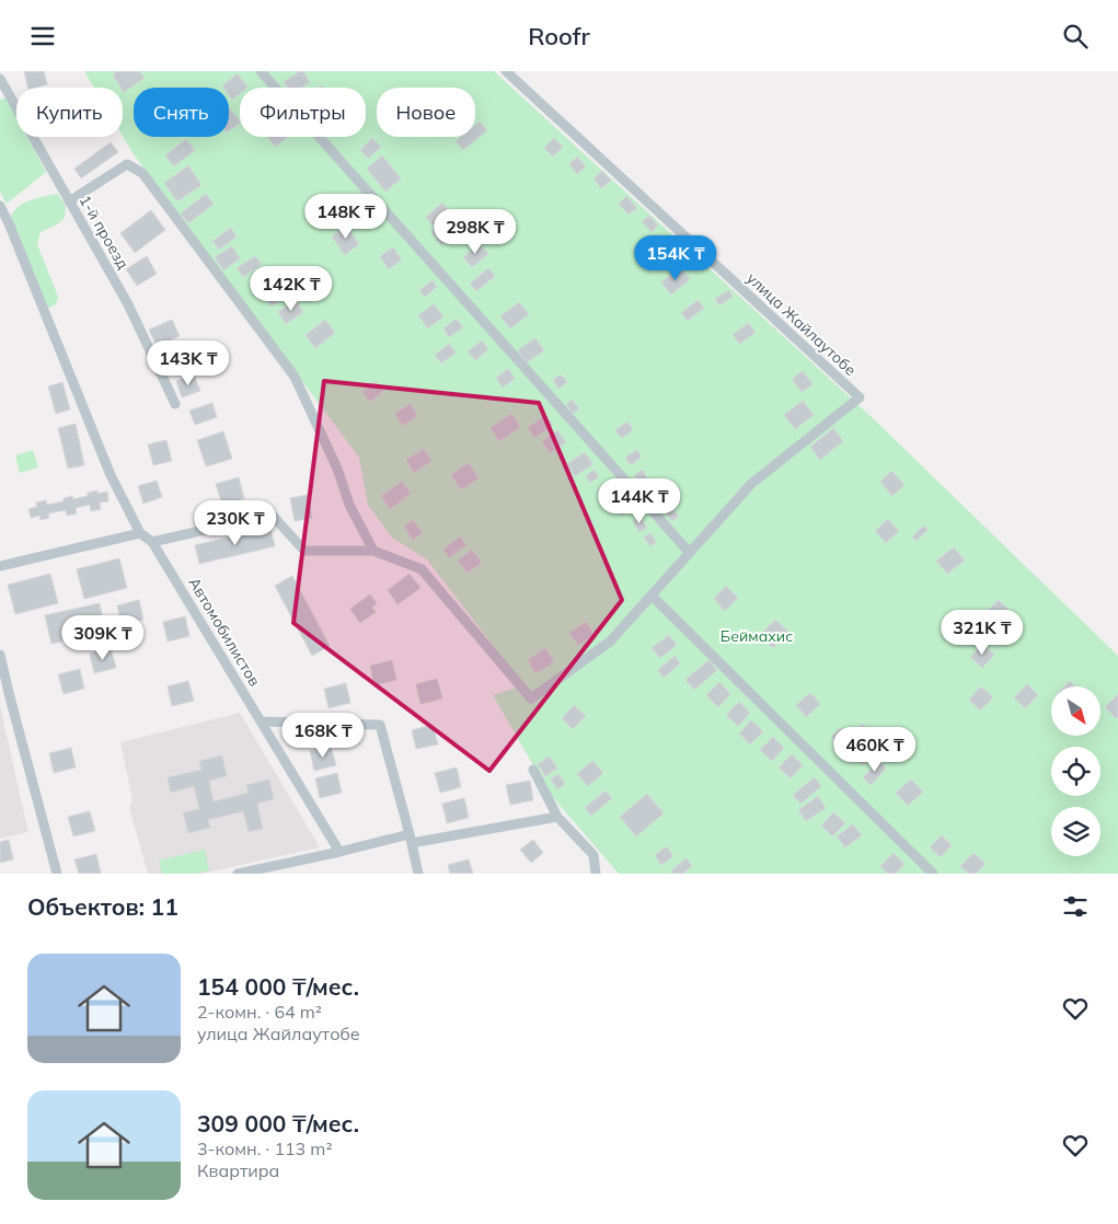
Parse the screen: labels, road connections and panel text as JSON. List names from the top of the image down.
{
  "streets": {
    "street": ["1-й проезд", "улица Жайлаутобе", "Автомобилистов"]
  },
  "parks": ["Беймахис"],
  "north": "bottom right",
  "page": {
    "header": "Roofr",
    "chip": [
      "Купить",
      "Снять",
      "Фильтры",
      "Новое"
    ],
    "price": [
      "148K ₸",
      "298K ₸",
      "154K ₸",
      "142K ₸",
      "143K ₸",
      "144K ₸",
      "230K ₸",
      "321K ₸",
      "309K ₸",
      "168K ₸",
      "460K ₸"
    ],
    "heading": "Объектов: 11",
    "list": [
      {
        "name": "154 000 ₸/мес.",
        "note": "2-комн. · 64 m² · улица Жайлаутобе"
      },
      {
        "name": "309 000 ₸/мес.",
        "note": "3-комн. · 113 m² · Квартира"
      }
    ]
  }
}
